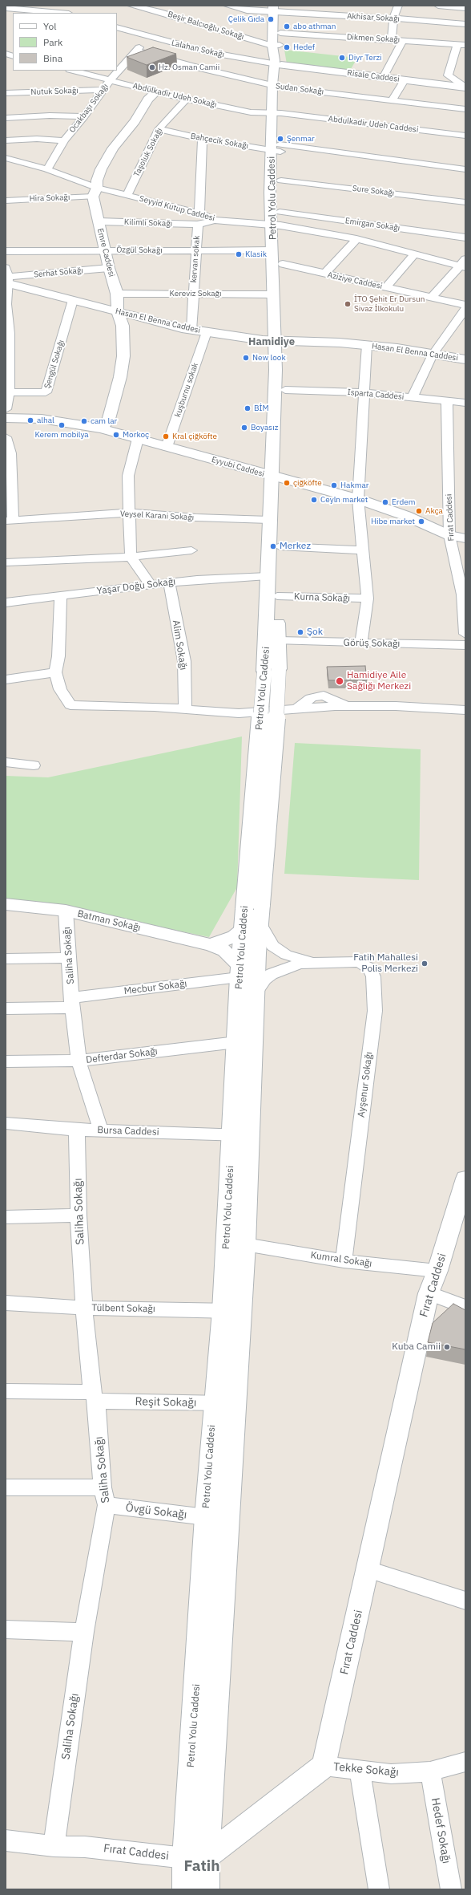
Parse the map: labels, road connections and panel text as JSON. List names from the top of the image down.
{
  "streets": {
    "main road": [
      "Risale Caddesi",
      "Petrol Yolu Caddesi",
      "Emre Caddesi",
      "Hasan El Benna Caddesi",
      "Eyyubi Caddesi",
      "Fırat Caddesi",
      "Batman Sokağı"
    ],
    "street": [
      "Akhisar Sokağı",
      "Beşir Balcıoğlu Sokağı",
      "Dikmen Sokağı",
      "Lalahan Sokağı",
      "Sudan Sokağı",
      "Nutuk Sokağı",
      "Abdülkadir Udeh Sokağı",
      "Ocakbaşı Sokağı",
      "Abdulkadir Udeh Caddesi",
      "Bahçecik Sokağı",
      "Taşoluk Sokağı",
      "Sure Sokağı",
      "Hira Sokağı",
      "Seyyid Kutup Caddesi",
      "Kilimli Sokağı",
      "Emirgan Sokağı",
      "Özgül Sokağı",
      "kervan sokak",
      "Serhat Sokağı",
      "Aziziye Caddesi",
      "Kereviz Sokağı",
      "Şengül Sokağı",
      "kuşburnu sokak",
      "Isparta Caddesi",
      "Veysel Karani Sokağı",
      "Yaşar Doğu Sokağı",
      "Kurna Sokağı",
      "Görüş Sokağı",
      "Alim Sokağı",
      "Saliha Sokağı",
      "Mecbur Sokağı",
      "Defterdar Sokağı",
      "Ayşenur Sokağı",
      "Bursa Caddesi",
      "Kumral Sokağı",
      "Tülbent Sokağı",
      "Reşit Sokağı",
      "Övgü Sokağı",
      "Tekke Sokağı",
      "Hedef Sokağı"
    ]
  },
  "crossings": [
    ["Akhisar Sokağı", "Petrol Yolu Caddesi"],
    ["Beşir Balcıoğlu Sokağı", "Dikmen Sokağı"],
    ["Beşir Balcıoğlu Sokağı", "Petrol Yolu Caddesi"],
    ["Dikmen Sokağı", "Petrol Yolu Caddesi"],
    ["Lalahan Sokağı", "Risale Caddesi"],
    ["Lalahan Sokağı", "Ocakbaşı Sokağı"],
    ["Lalahan Sokağı", "Petrol Yolu Caddesi"],
    ["Risale Caddesi", "Petrol Yolu Caddesi"],
    ["Sudan Sokağı", "Ocakbaşı Sokağı"],
    ["Sudan Sokağı", "Petrol Yolu Caddesi"],
    ["Nutuk Sokağı", "Ocakbaşı Sokağı"],
    ["Abdülkadir Udeh Sokağı", "Ocakbaşı Sokağı"],
    ["Abdülkadir Udeh Sokağı", "Abdulkadir Udeh Caddesi"],
    ["Abdülkadir Udeh Sokağı", "Taşoluk Sokağı"],
    ["Abdülkadir Udeh Sokağı", "Petrol Yolu Caddesi"],
    ["Abdülkadir Udeh Sokağı", "Emre Caddesi"],
    ["Ocakbaşı Sokağı", "Seyyid Kutup Caddesi"],
    ["Abdulkadir Udeh Caddesi", "Petrol Yolu Caddesi"],
    ["Bahçecik Sokağı", "Taşoluk Sokağı"],
    ["Bahçecik Sokağı", "Petrol Yolu Caddesi"],
    ["Taşoluk Sokağı", "Seyyid Kutup Caddesi"],
    ["Sure Sokağı", "Petrol Yolu Caddesi"],
    ["Hira Sokağı", "Seyyid Kutup Caddesi"],
    ["Hira Sokağı", "Emre Caddesi"],
    ["Petrol Yolu Caddesi", "Seyyid Kutup Caddesi"],
    ["Petrol Yolu Caddesi", "Emirgan Sokağı"],
    ["Petrol Yolu Caddesi", "Özgül Sokağı"],
    ["Petrol Yolu Caddesi", "Aziziye Caddesi"],
    ["Petrol Yolu Caddesi", "Kereviz Sokağı"],
    ["Petrol Yolu Caddesi", "Hasan El Benna Caddesi"],
    ["Petrol Yolu Caddesi", "Isparta Caddesi"],
    ["Petrol Yolu Caddesi", "Eyyubi Caddesi"],
    ["Petrol Yolu Caddesi", "Veysel Karani Sokağı"],
    ["Petrol Yolu Caddesi", "Fırat Caddesi"],
    ["Petrol Yolu Caddesi", "Yaşar Doğu Sokağı"],
    ["Petrol Yolu Caddesi", "Kurna Sokağı"],
    ["Petrol Yolu Caddesi", "Görüş Sokağı"],
    ["Petrol Yolu Caddesi", "Batman Sokağı"],
    ["Petrol Yolu Caddesi", "Mecbur Sokağı"],
    ["Petrol Yolu Caddesi", "Defterdar Sokağı"],
    ["Petrol Yolu Caddesi", "Bursa Caddesi"],
    ["Petrol Yolu Caddesi", "Kumral Sokağı"],
    ["Petrol Yolu Caddesi", "Tülbent Sokağı"],
    ["Petrol Yolu Caddesi", "Reşit Sokağı"],
    ["Petrol Yolu Caddesi", "Övgü Sokağı"],
    ["Seyyid Kutup Caddesi", "Emre Caddesi"],
    ["Seyyid Kutup Caddesi", "kervan sokak"],
    ["Kilimli Sokağı", "Emre Caddesi"],
    ["Kilimli Sokağı", "kervan sokak"],
    ["Özgül Sokağı", "Emre Caddesi"],
    ["Özgül Sokağı", "kervan sokak"],
    ["Emre Caddesi", "Serhat Sokağı"],
    ["Emre Caddesi", "Kereviz Sokağı"],
    ["Emre Caddesi", "Hasan El Benna Caddesi"],
    ["Emre Caddesi", "Eyyubi Caddesi"],
    ["kervan sokak", "Kereviz Sokağı"],
    ["kervan sokak", "Hasan El Benna Caddesi"],
    ["Serhat Sokağı", "Hasan El Benna Caddesi"],
    ["Hasan El Benna Caddesi", "Şengül Sokağı"],
    ["Hasan El Benna Caddesi", "kuşburnu sokak"],
    ["kuşburnu sokak", "Eyyubi Caddesi"],
    ["Isparta Caddesi", "Fırat Caddesi"],
    ["Eyyubi Caddesi", "Fırat Caddesi"],
    ["Fırat Caddesi", "Saliha Sokağı"],
    ["Fırat Caddesi", "Kumral Sokağı"],
    ["Fırat Caddesi", "Tekke Sokağı"],
    ["Yaşar Doğu Sokağı", "Alim Sokağı"],
    ["Batman Sokağı", "Saliha Sokağı"],
    ["Batman Sokağı", "Mecbur Sokağı"],
    ["Saliha Sokağı", "Mecbur Sokağı"],
    ["Saliha Sokağı", "Defterdar Sokağı"],
    ["Saliha Sokağı", "Bursa Caddesi"],
    ["Saliha Sokağı", "Tülbent Sokağı"],
    ["Saliha Sokağı", "Reşit Sokağı"],
    ["Saliha Sokağı", "Övgü Sokağı"],
    ["Ayşenur Sokağı", "Kumral Sokağı"],
    ["Tekke Sokağı", "Hedef Sokağı"]
  ],
  "districts": ["Hamidiye", "Fatih"],
  "places": [
    "Çelik Gıda",
    "abo athman",
    "Hedef",
    "Diyr Terzi",
    "Hz. Osman Camii",
    "Şenmar",
    "Klasik",
    "İTO Şehit Er Dursun Sivaz İlkokulu",
    "New look",
    "BİM",
    "alhal",
    "cam lar",
    "Kerem mobilya",
    "Boyasız",
    "Morkoç",
    "Kral çiğköfte",
    "çiğköfte",
    "Hakmar",
    "Ceyln market",
    "Erdem",
    "Akça",
    "Hibe market",
    "Merkez",
    "Şok",
    "Hamidiye Aile Sağlığı Merkezi",
    "Fatih Mahallesi Polis Merkezi",
    "Kuba Camii"
  ],
  "legend": ["Yol", "Park", "Bina"]
}
